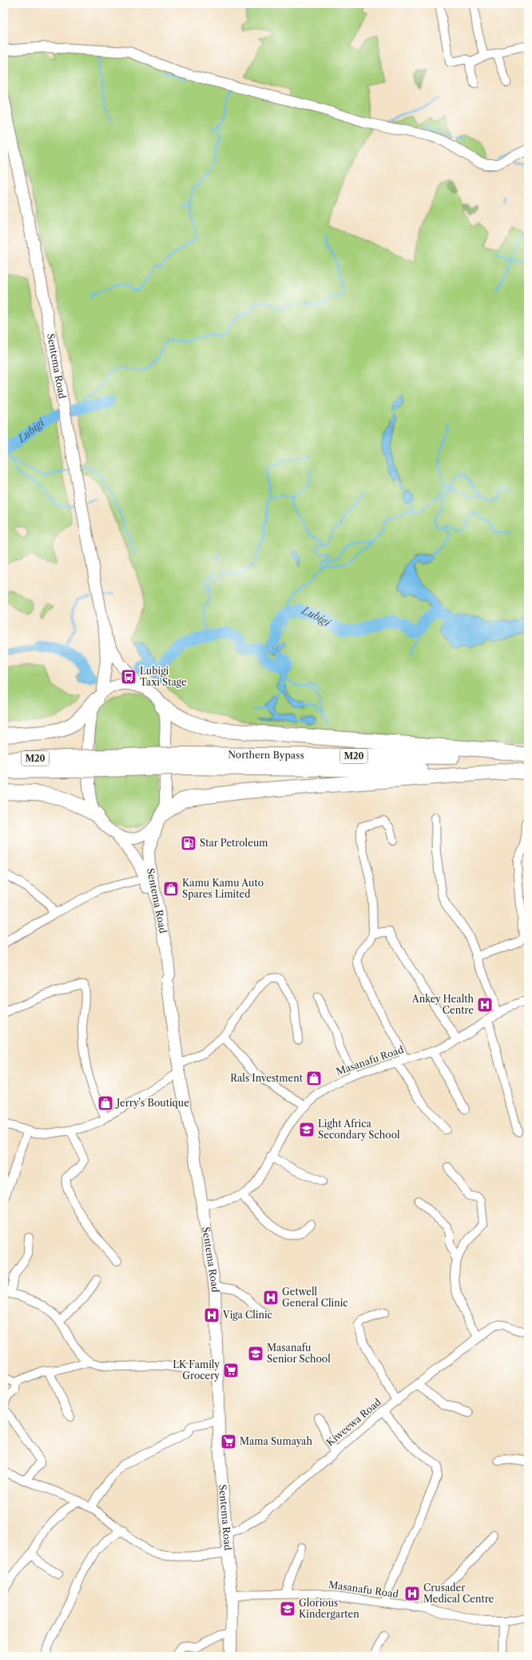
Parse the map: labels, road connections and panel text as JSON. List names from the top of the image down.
{
  "streets": {
    "highway": ["Northern Bypass", "M20"],
    "main road": ["Sentema Road"],
    "street": ["Masanafu Road", "Kiweewa Road"]
  },
  "crossings": [
    ["Sentema Road", "Masanafu Road"],
    ["Sentema Road", "Kiweewa Road"]
  ],
  "water": ["Lubigi"],
  "places": {
    "bus stop": ["Lubigi Taxi Stage"],
    "fuel station": ["Star Petroleum"],
    "shop": ["Kamu Kamu Auto Spares Limited", "Rals Investment", "Jerry's Boutique"],
    "hospital": [
      "Ankey Health Centre",
      "Getwell General Clinic",
      "Viga Clinic",
      "Crusader Medical Centre"
    ],
    "school or university": ["Light Africa Secondary School", "Masanafu Senior School", "Glorious Kindergarten"],
    "supermarket": ["LK Family Grocery", "Mama Sumayah"]
  }
}
